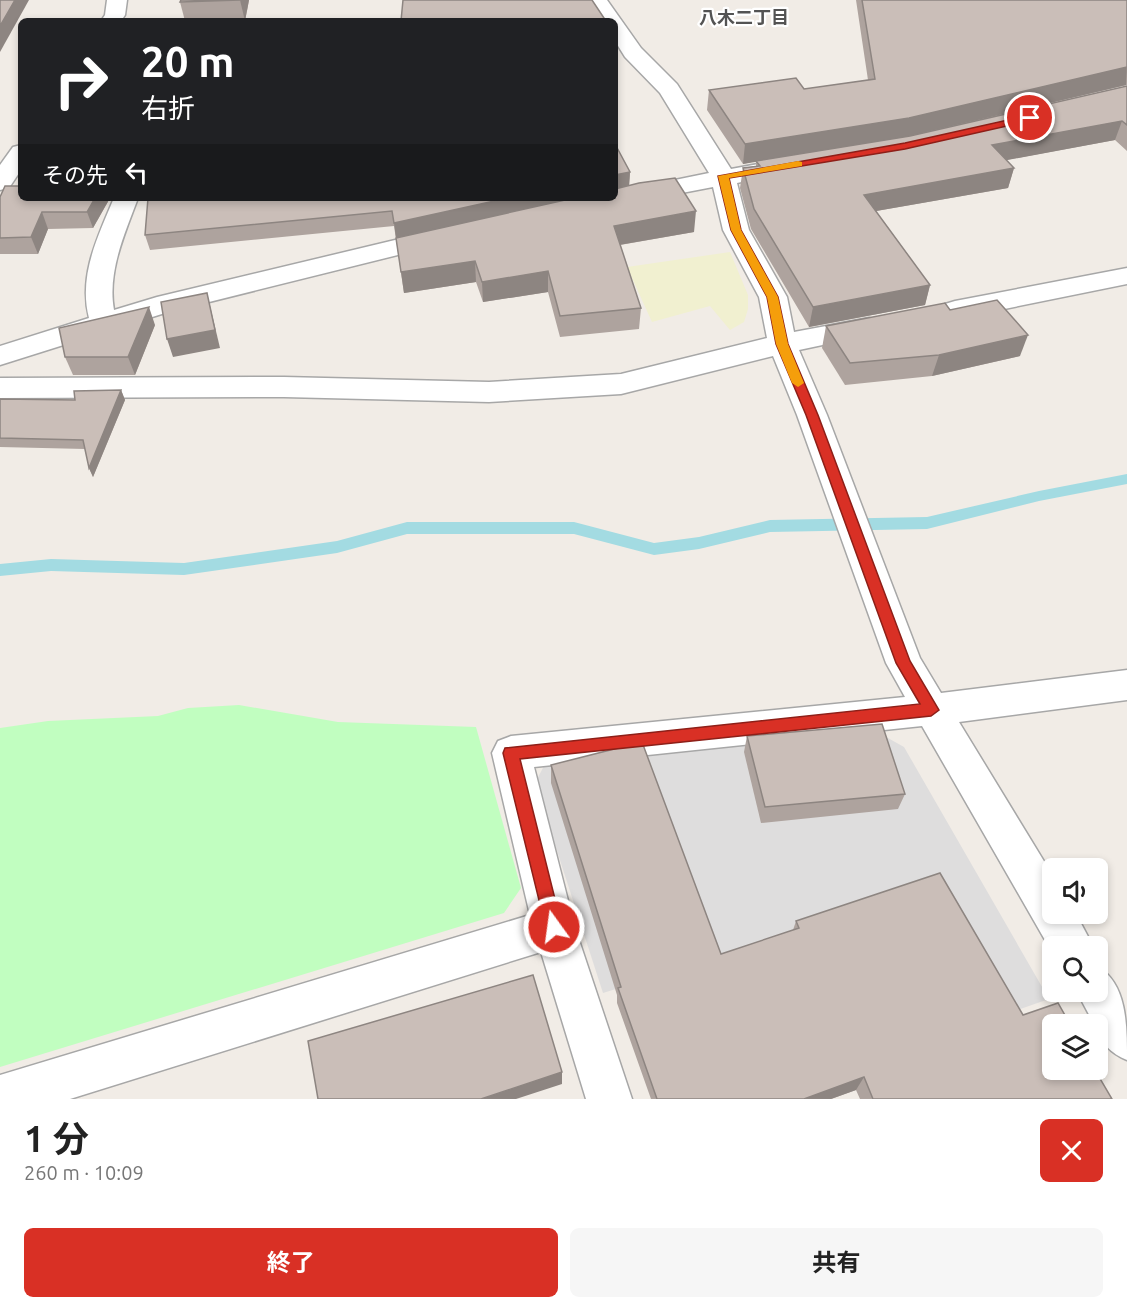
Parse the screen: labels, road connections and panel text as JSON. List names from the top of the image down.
{
  "districts": ["八木二丁目"],
  "page": {
    "turn": ["20 m", "右折"],
    "then": "その先",
    "heading": ["1 分", "260 m · 10:09"],
    "buttons": ["終了", "共有"]
  }
}
